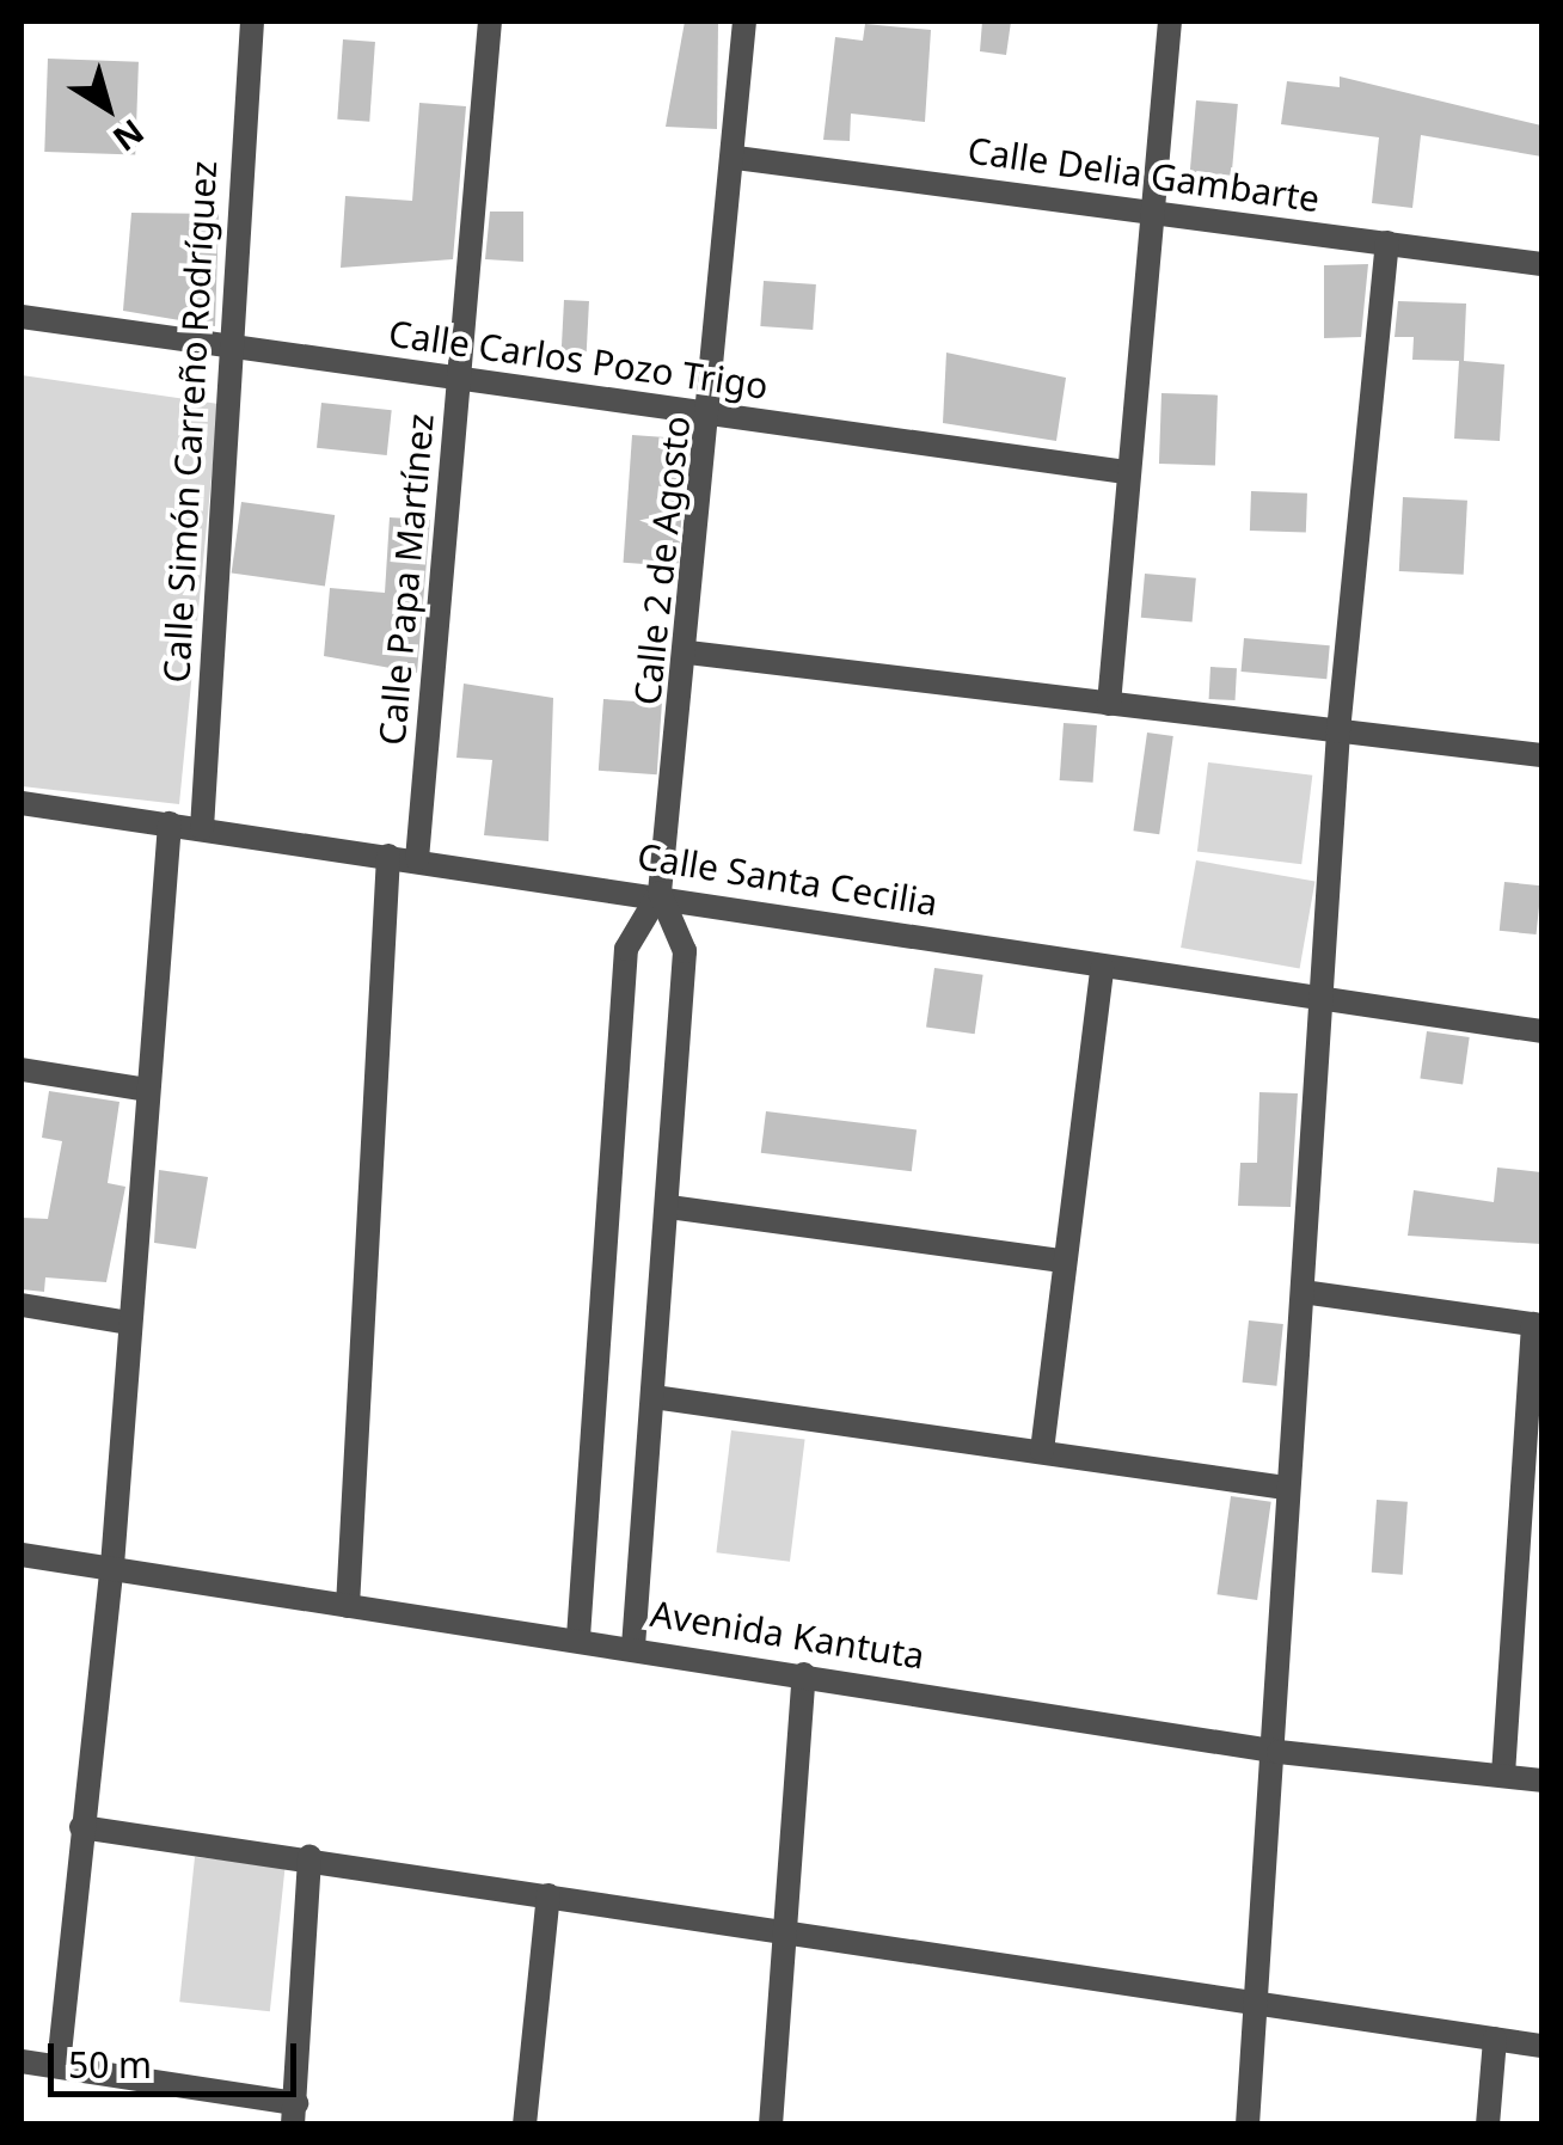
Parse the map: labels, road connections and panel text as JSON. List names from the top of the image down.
{
  "streets": {
    "street": [
      "Calle Delia Gambarte",
      "Calle Carlos Pozo Trigo",
      "Calle Simón Carreño Rodríguez",
      "Calle 2 de Agosto",
      "Calle Papa Martínez",
      "Calle Santa Cecilia",
      "Avenida Kantuta"
    ]
  },
  "crossings": [
    ["Calle Delia Gambarte", "Calle 2 de Agosto"],
    ["Calle Carlos Pozo Trigo", "Calle Simón Carreño Rodríguez"],
    ["Calle Carlos Pozo Trigo", "Calle 2 de Agosto"],
    ["Calle Carlos Pozo Trigo", "Calle Papa Martínez"],
    ["Calle Simón Carreño Rodríguez", "Calle Santa Cecilia"],
    ["Calle 2 de Agosto", "Calle Santa Cecilia"],
    ["Calle 2 de Agosto", "Avenida Kantuta"],
    ["Calle Papa Martínez", "Calle Santa Cecilia"]
  ],
  "scale_bar": "50 m",
  "north": "bottom right"
}
